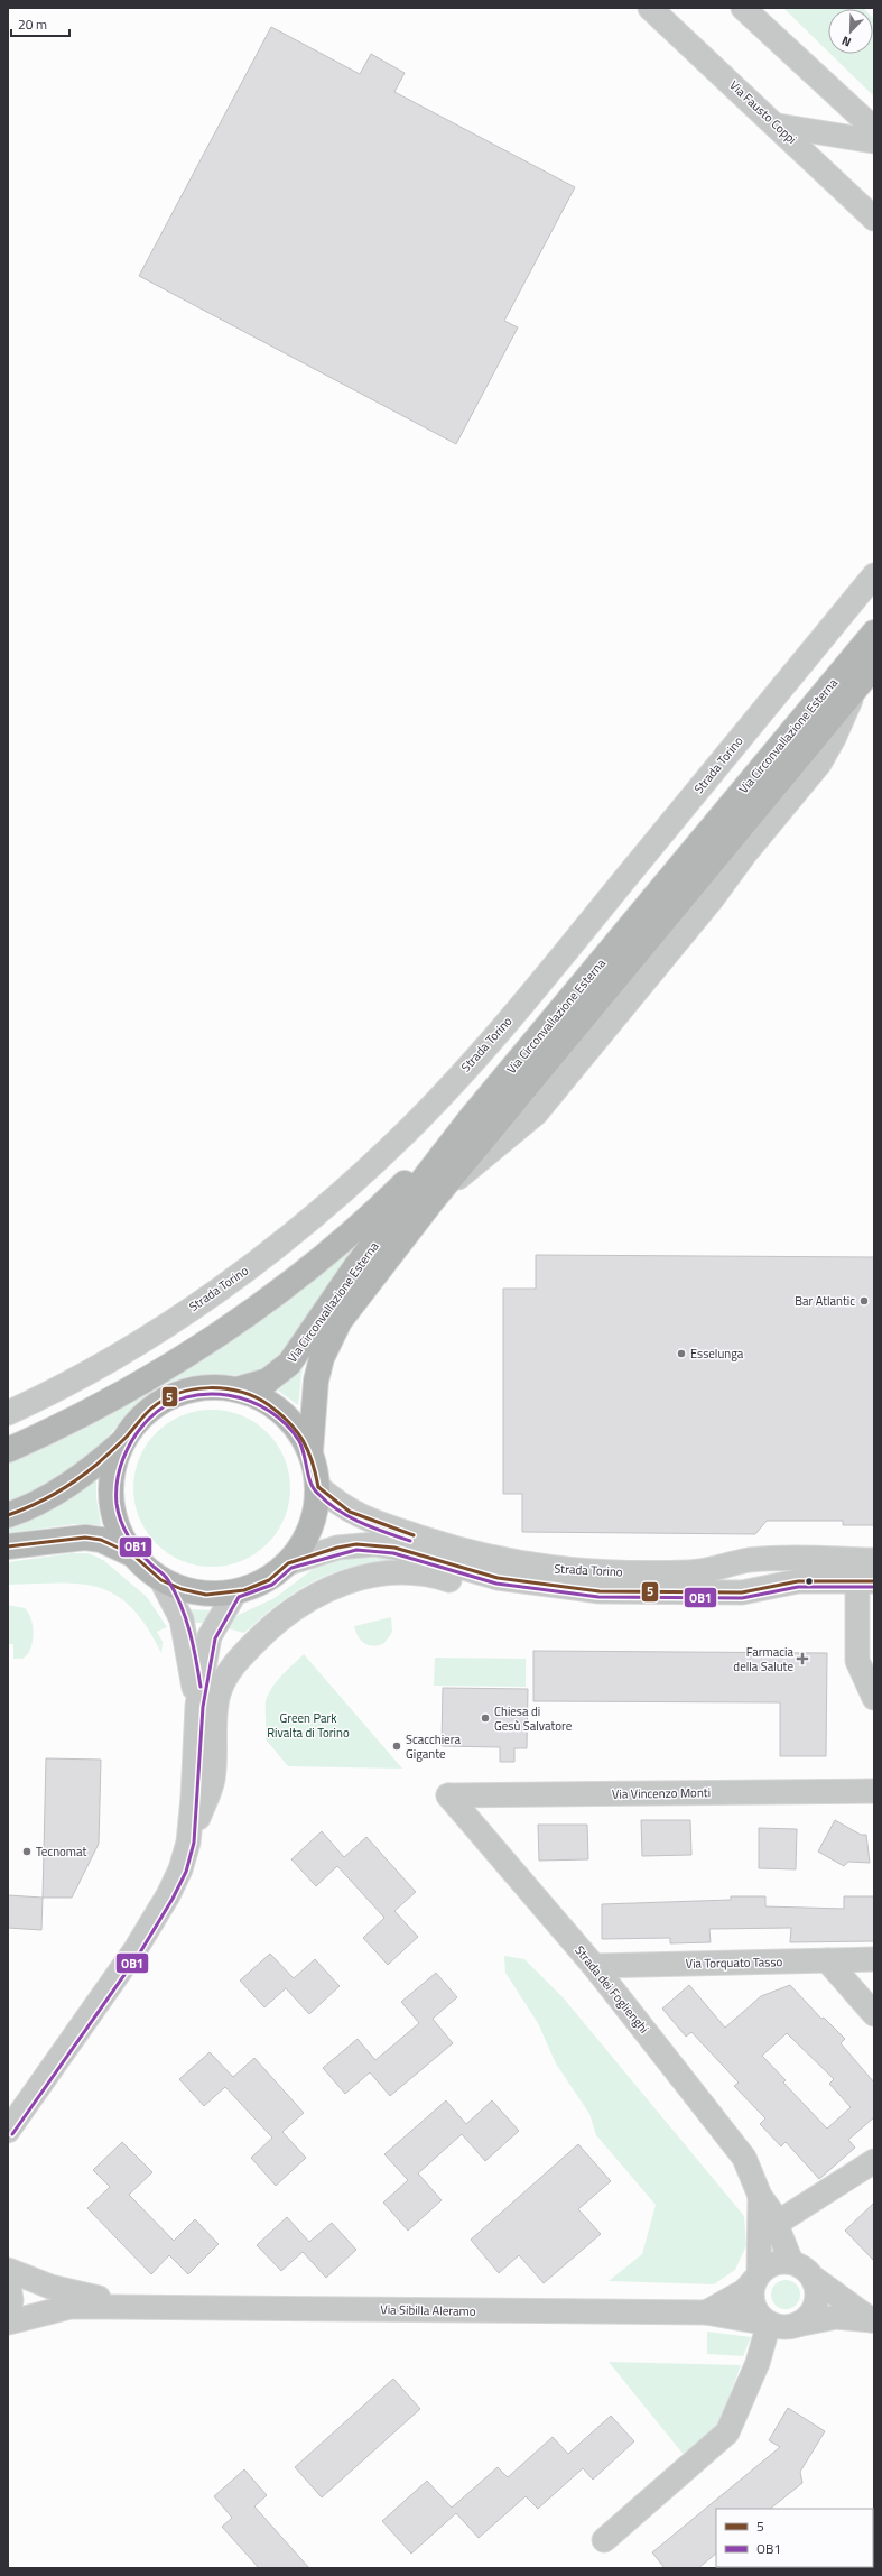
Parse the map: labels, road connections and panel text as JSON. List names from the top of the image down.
{
  "streets": {
    "main road": ["Via Circonvallazione Esterna"],
    "street": [
      "Via Fausto Coppi",
      "Strada Torino",
      "Via Vincenzo Monti",
      "Via Torquato Tasso",
      "Strada dei Foglienghi",
      "Via Sibilla Aleramo"
    ]
  },
  "crossings": [
    ["Via Vincenzo Monti", "Strada dei Foglienghi"],
    ["Via Torquato Tasso", "Strada dei Foglienghi"],
    ["Strada dei Foglienghi", "Via Sibilla Aleramo"]
  ],
  "parks": ["Green Park Rivalta di Torino"],
  "places": {
    "other": [
      "Bar Atlantic",
      "Esselunga",
      "Chiesa di Gesù Salvatore",
      "Scacchiera Gigante",
      "Tecnomat"
    ],
    "health": ["Farmacia della Salute"]
  },
  "lines": ["transit line 5", "transit line OB1"],
  "legend": ["5", "OB1"],
  "scale_bar": "20 m",
  "north": "bottom left"
}
